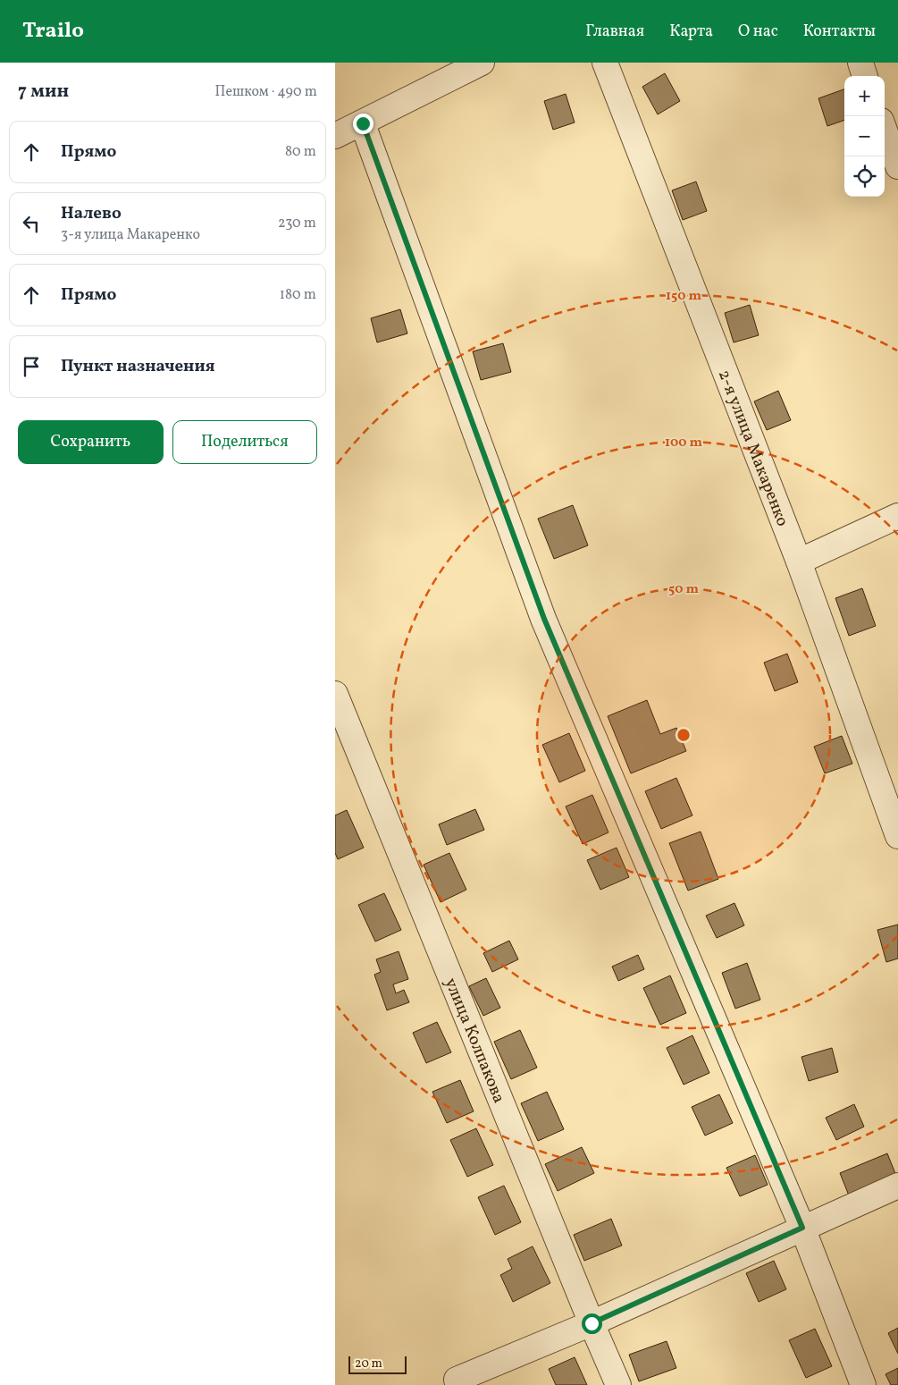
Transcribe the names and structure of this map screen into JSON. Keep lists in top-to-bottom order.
{
  "streets": {
    "street": ["2-я улица Макаренко", "улица Колпакова"]
  },
  "scale_bar": "20 m",
  "page": {
    "header": "Trailo",
    "nav": [
      "Главная",
      "Карта",
      "О нас",
      "Контакты"
    ],
    "heading": ["7 мин", "Пешком · 490 m"],
    "map_buttons": ["+", "−"],
    "list": [
      ["Прямо", "80 m"],
      ["Налево", "3-я улица Макаренко", "230 m"],
      ["Прямо", "180 m"],
      "Пункт назначения"
    ],
    "buttons": ["Сохранить", "Поделиться"],
    "scale": "20 m"
  },
  "rings": ["150 m", "100 m", "50 m"]
}
